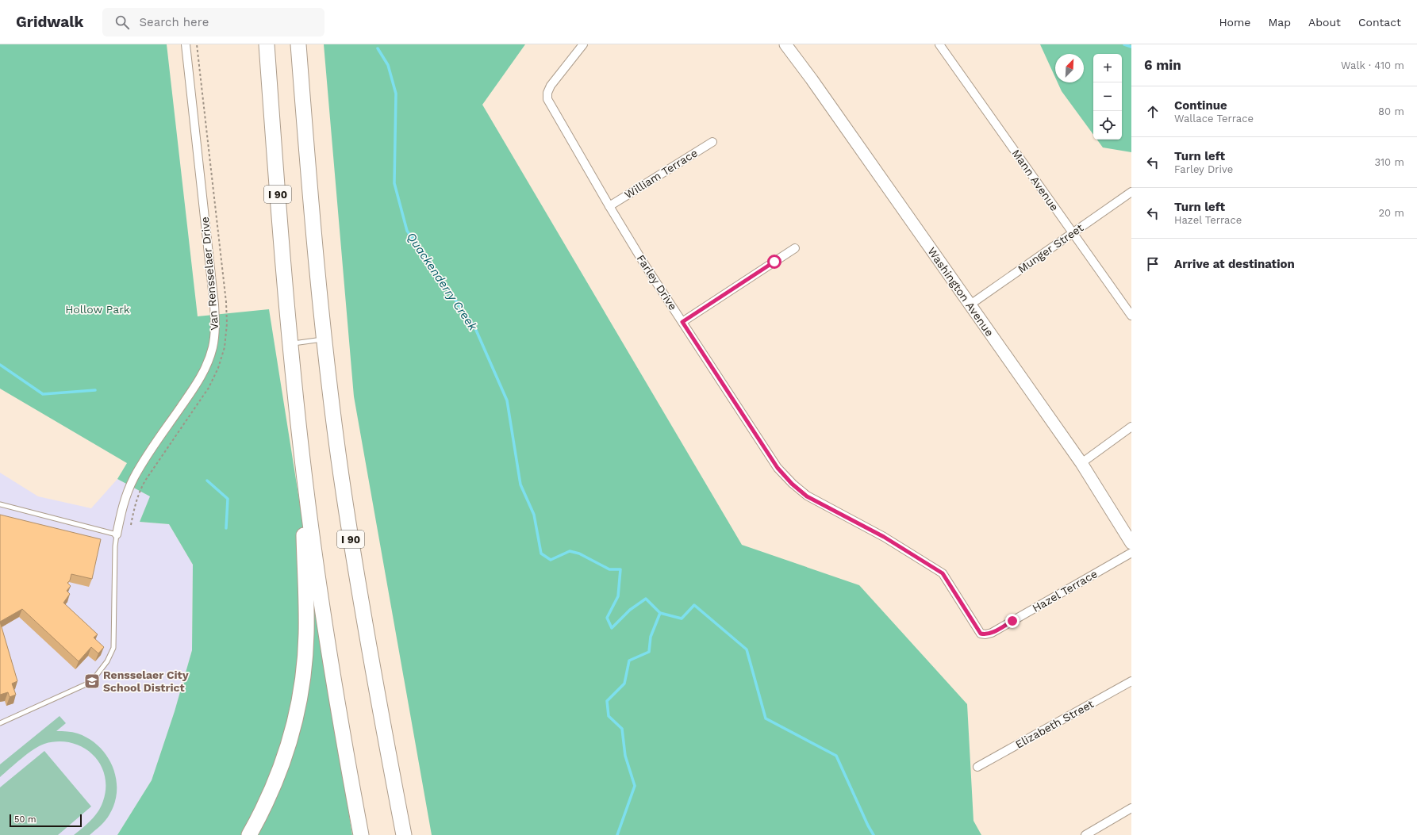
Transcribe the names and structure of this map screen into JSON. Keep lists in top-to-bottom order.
{
  "streets": {
    "highway": ["I 90"],
    "street": [
      "William Terrace",
      "Mann Avenue",
      "Munger Street",
      "Van Rensselaer Drive",
      "Farley Drive",
      "Washington Avenue",
      "Hazel Terrace",
      "Elizabeth Street"
    ]
  },
  "crossings": [
    ["William Terrace", "Farley Drive"],
    ["Mann Avenue", "Munger Street"],
    ["Munger Street", "Washington Avenue"],
    ["Farley Drive", "Hazel Terrace"]
  ],
  "water": ["Quackenderry Creek"],
  "parks": ["Hollow Park"],
  "places": {
    "school or university": ["Rensselaer City School District"]
  },
  "scale_bar": "50 m",
  "north": "top right",
  "page": {
    "header": "Gridwalk",
    "search": "Search here",
    "nav": [
      "Home",
      "Map",
      "About",
      "Contact"
    ],
    "heading": ["6 min", "Walk · 410 m"],
    "map_buttons": ["+", "−"],
    "list": [
      ["Continue", "Wallace Terrace", "80 m"],
      ["Turn left", "Farley Drive", "310 m"],
      ["Turn left", "Hazel Terrace", "20 m"],
      "Arrive at destination"
    ],
    "scale": "50 m"
  }
}
